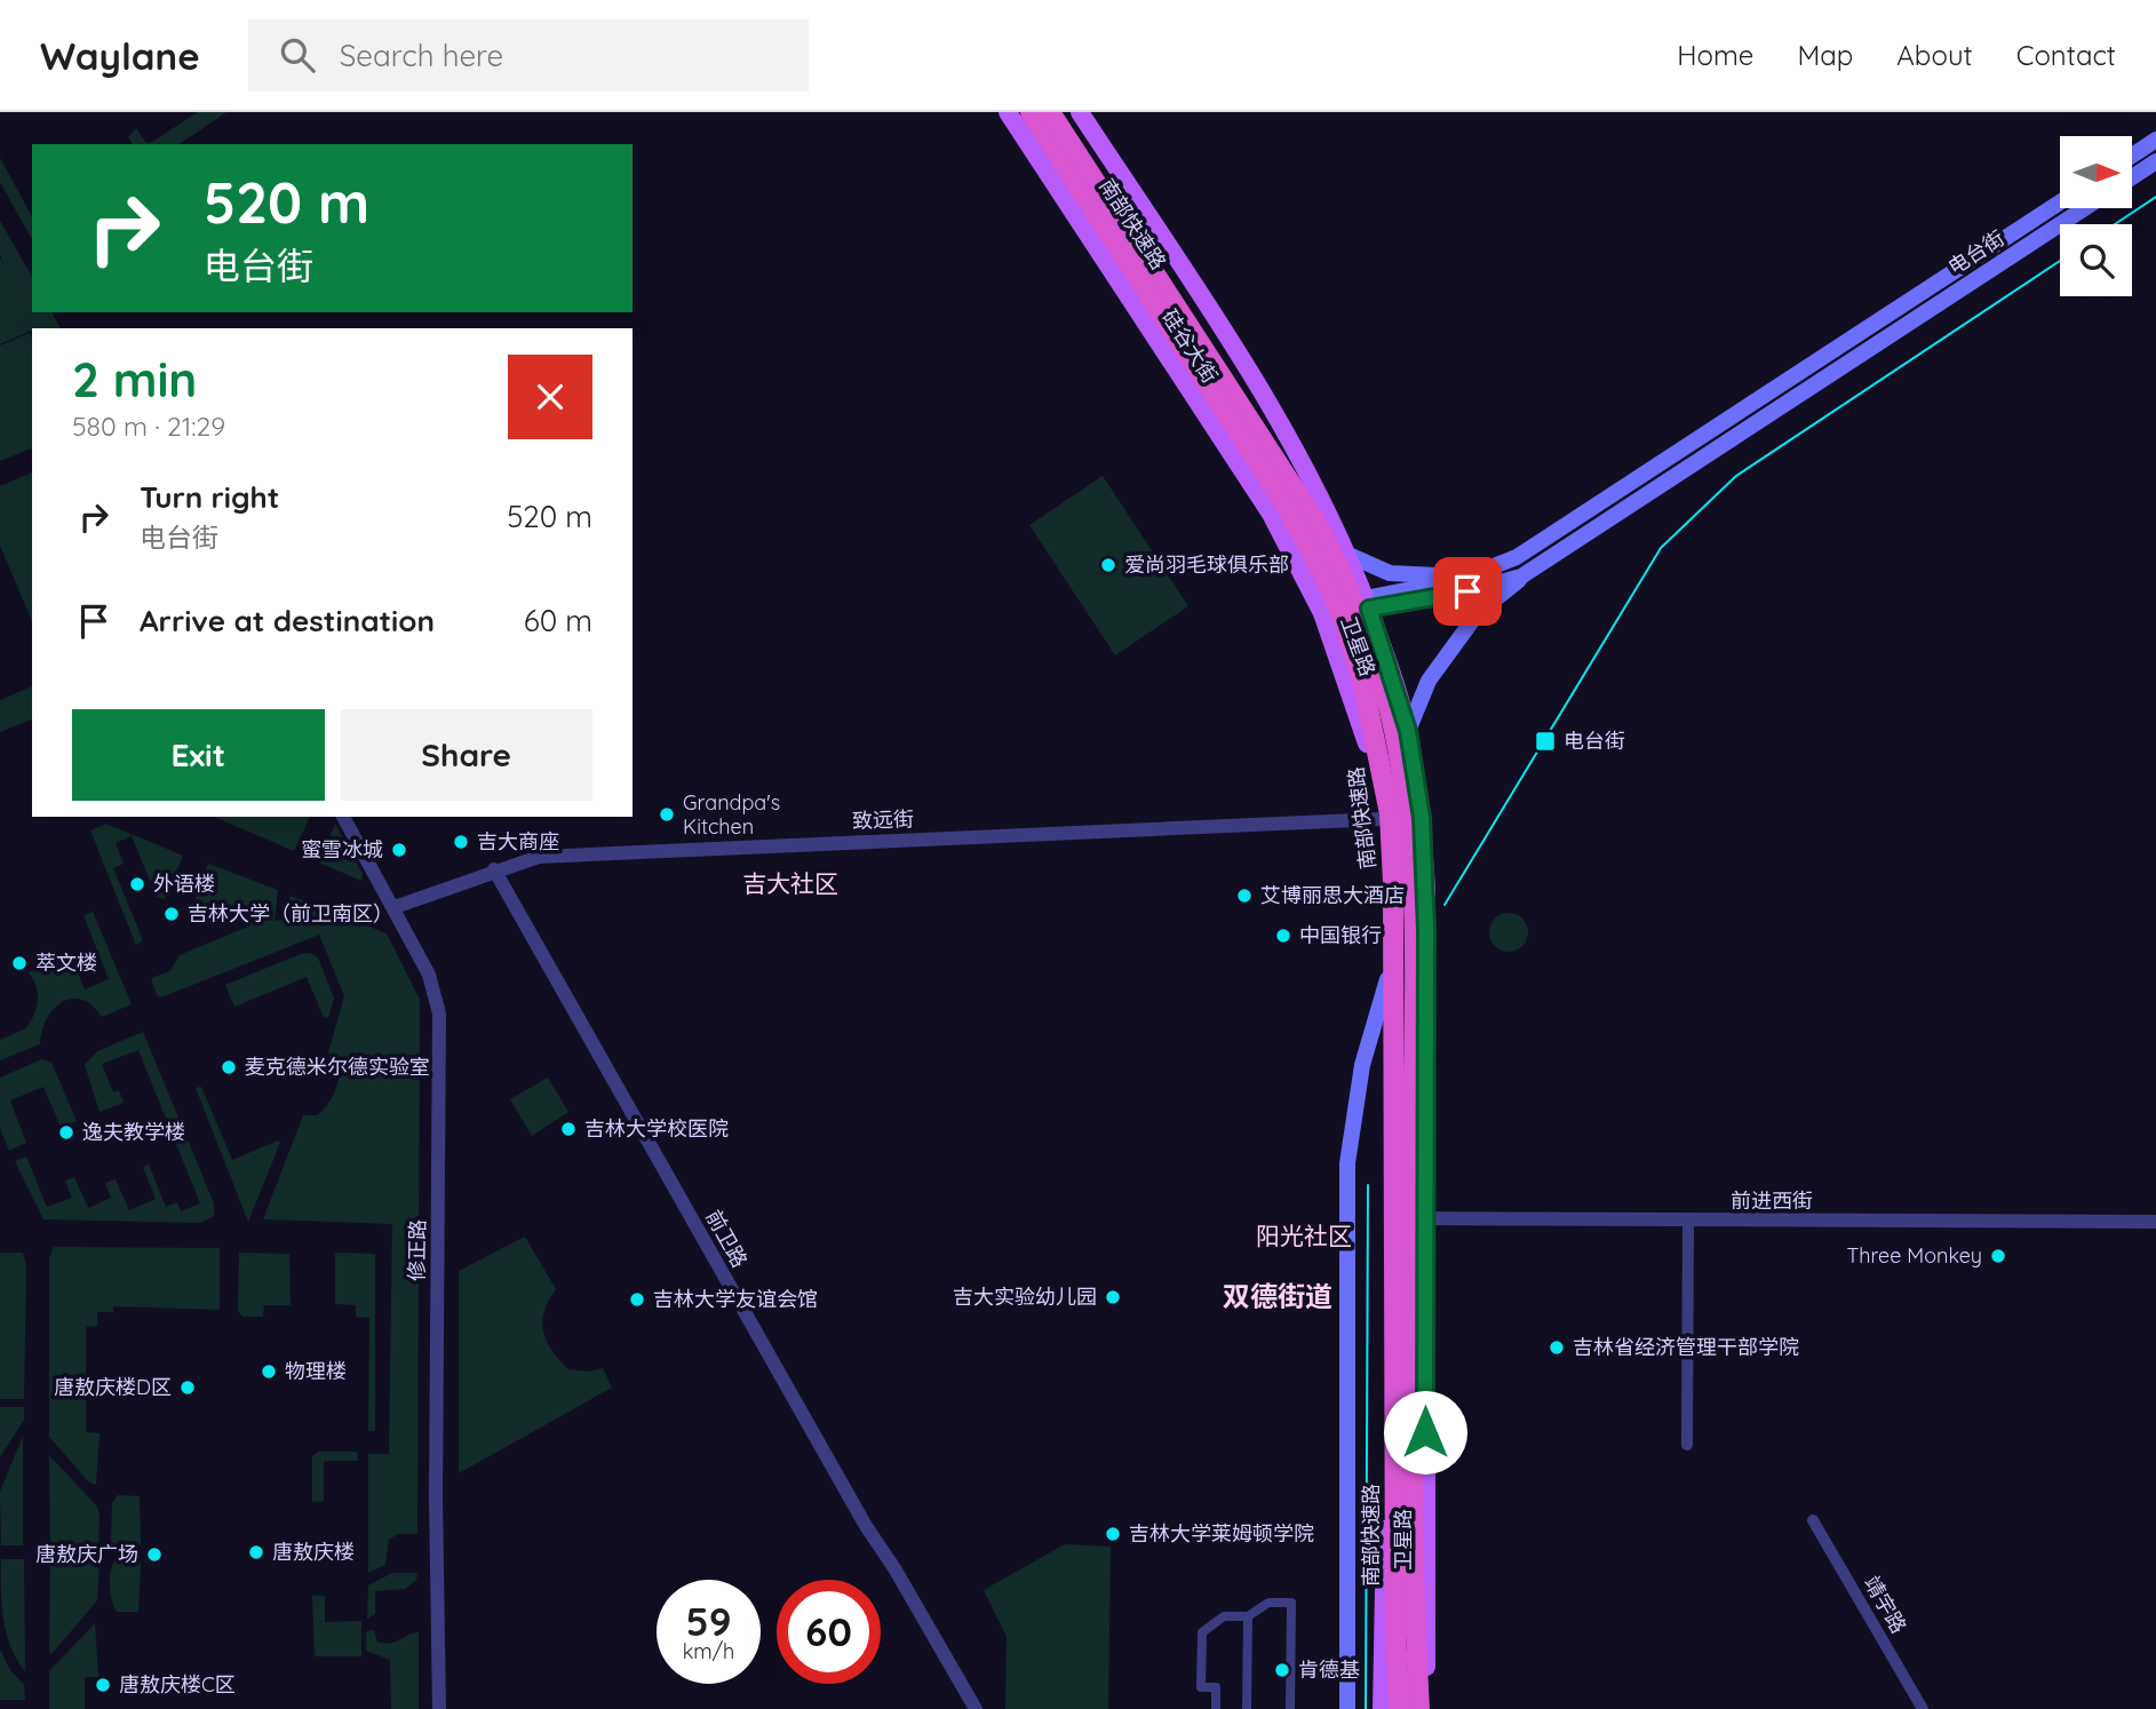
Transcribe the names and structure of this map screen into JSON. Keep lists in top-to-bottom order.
{
  "streets": {
    "highway": ["南部快速路"],
    "main road": ["电台街", "硅谷大街", "卫星路"],
    "street": [
      "致远街",
      "前进西街",
      "前卫路",
      "修正路",
      "靖宇路"
    ]
  },
  "crossings": [
    ["南部快速路", "卫星路"],
    ["电台街", "硅谷大街"],
    ["电台街", "卫星路"],
    ["硅谷大街", "卫星路"],
    ["卫星路", "致远街"],
    ["卫星路", "前进西街"],
    ["致远街", "前卫路"],
    ["致远街", "修正路"]
  ],
  "districts": ["吉大社区", "阳光社区", "双德街道"],
  "places": {
    "other": [
      "爱尚羽毛球俱乐部",
      "Grandpa's Kitchen",
      "吉大商座",
      "蜜雪冰城",
      "外语楼",
      "艾博丽思大酒店",
      "吉林大学（前卫南区）",
      "中国银行",
      "萃文楼",
      "麦克德米尔德实验室",
      "吉林大学校医院",
      "逸夫教学楼",
      "Three Monkey",
      "吉大实验幼儿园",
      "吉林大学友谊会馆",
      "吉林省经济管理干部学院",
      "物理楼",
      "唐敖庆楼D区",
      "吉林大学莱姆顿学院",
      "唐敖庆楼",
      "唐敖庆广场",
      "肯德基",
      "唐敖庆楼C区"
    ],
    "transit": ["电台街"]
  },
  "north": "right",
  "page": {
    "header": "Waylane",
    "search": "Search here",
    "nav": [
      "Home",
      "Map",
      "About",
      "Contact"
    ],
    "turn": ["520 m", "电台街"],
    "heading": ["2 min", "580 m · 21:29"],
    "list": [
      {
        "name": "Turn right",
        "note": "电台街",
        "value": "520 m"
      },
      {
        "name": "Arrive at destination",
        "value": "60 m"
      }
    ],
    "buttons": ["Exit", "Share"],
    "speed": "59 km/h",
    "limit": "60"
  }
}
